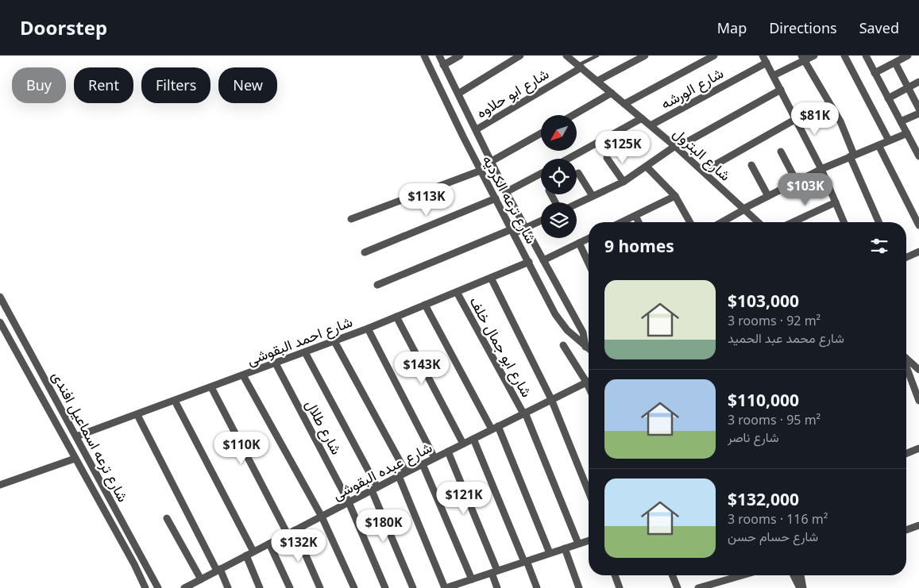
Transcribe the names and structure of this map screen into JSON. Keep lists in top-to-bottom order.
{
  "streets": {
    "street": [
      "شارع الورشه",
      "شارع ابو حلاوه",
      "شارع البترول",
      "شارع ترعه الكرديه",
      "شارع احمد البقوشى",
      "شارع ابو جمال خلف",
      "شارع طلال",
      "شارع ترعه اسماعيل افندى",
      "شارع عبده البقوشى"
    ]
  },
  "crossings": [
    ["شارع الورشه", "شارع البترول"],
    ["شارع ابو حلاوه", "شارع البترول"],
    ["شارع ابو حلاوه", "شارع ترعه الكرديه"],
    ["شارع ترعه الكرديه", "شارع احمد البقوشى"],
    ["شارع احمد البقوشى", "شارع ابو جمال خلف"],
    ["شارع احمد البقوشى", "شارع طلال"],
    ["شارع احمد البقوشى", "شارع ترعه اسماعيل افندى"],
    ["شارع ابو جمال خلف", "شارع عبده البقوشى"],
    ["شارع طلال", "شارع عبده البقوشى"]
  ],
  "north": "bottom left",
  "page": {
    "header": "Doorstep",
    "nav": ["Map", "Directions", "Saved"],
    "chip": [
      "Buy",
      "Rent",
      "Filters",
      "New"
    ],
    "price": [
      "$81K",
      "$125K",
      "$103K",
      "$113K",
      "$143K",
      "$110K",
      "$121K",
      "$180K",
      "$132K"
    ],
    "heading": "9 homes",
    "list": [
      {
        "name": "$103,000",
        "note": "3 rooms · 92 m² · شارع محمد عبد الحميد"
      },
      {
        "name": "$110,000",
        "note": "3 rooms · 95 m² · شارع ناصر"
      },
      {
        "name": "$132,000",
        "note": "3 rooms · 116 m² · شارع حسام حسن"
      }
    ]
  }
}
